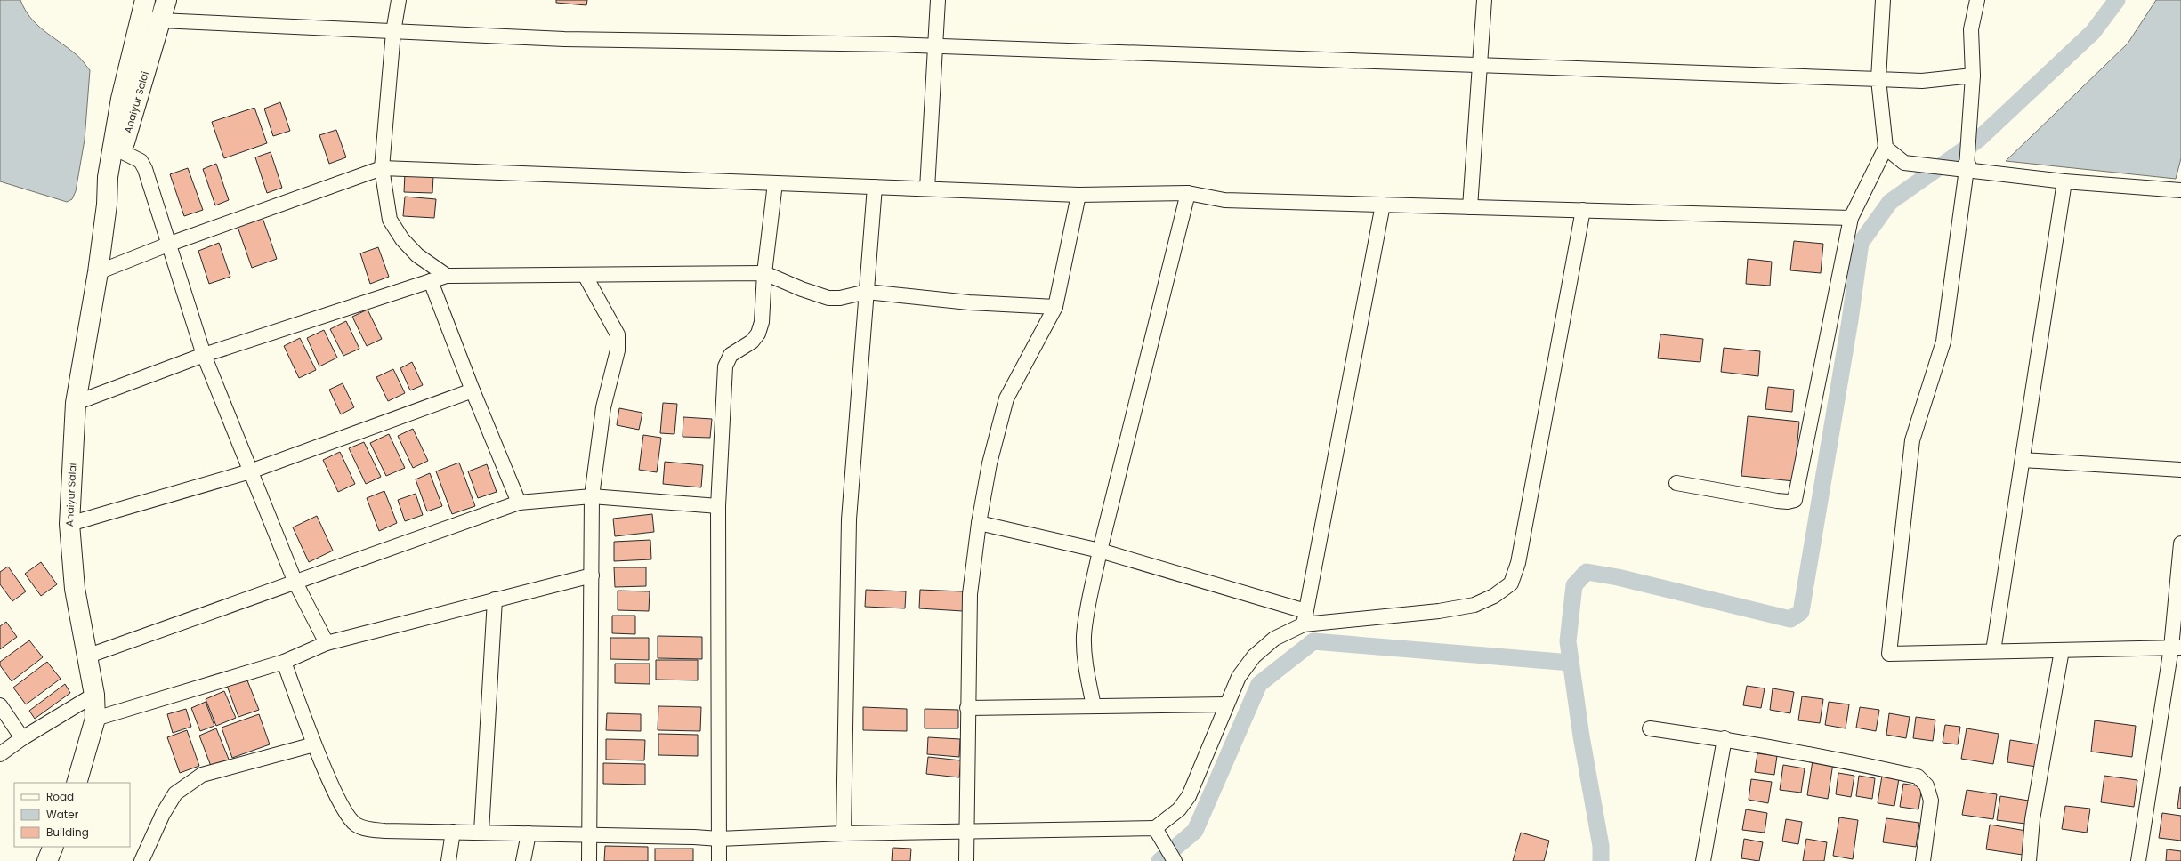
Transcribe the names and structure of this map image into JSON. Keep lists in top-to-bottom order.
{
  "streets": {
    "main road": ["Anaiyur Salai"]
  },
  "legend": ["Road", "Water", "Building"]
}
